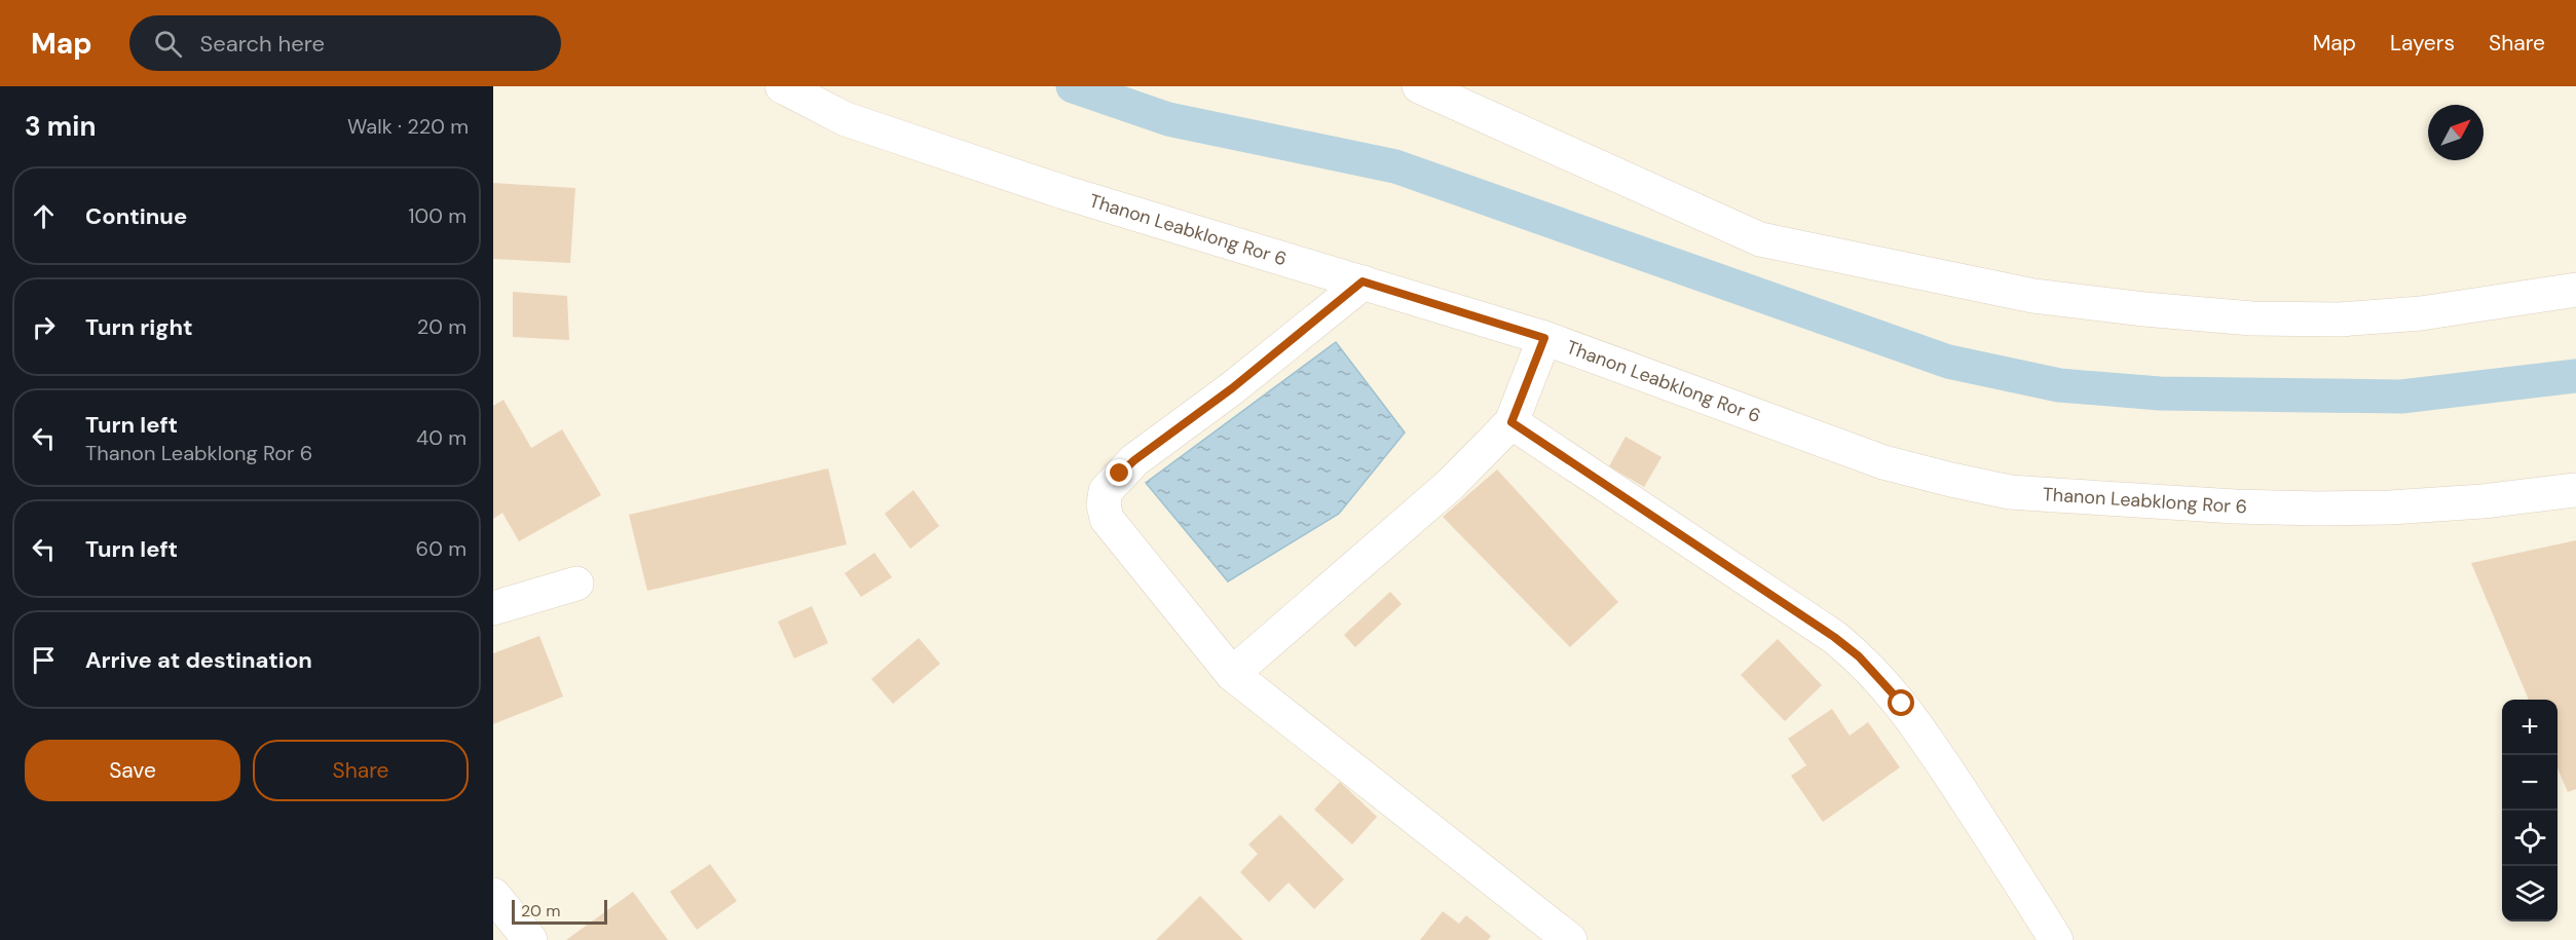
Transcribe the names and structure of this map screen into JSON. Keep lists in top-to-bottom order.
{
  "streets": {
    "street": ["Thanon Leabklong Ror 6"]
  },
  "scale_bar": "20 m",
  "north": "top right",
  "page": {
    "header": "Map",
    "search": "Search here",
    "nav": ["Map", "Layers", "Share"],
    "heading": ["3 min", "Walk · 220 m"],
    "list": [
      ["Continue", "100 m"],
      ["Turn right", "20 m"],
      ["Turn left", "Thanon Leabklong Ror 6", "40 m"],
      ["Turn left", "60 m"],
      "Arrive at destination"
    ],
    "map_buttons": ["+", "−"],
    "buttons": ["Save", "Share"],
    "scale": "20 m"
  }
}
